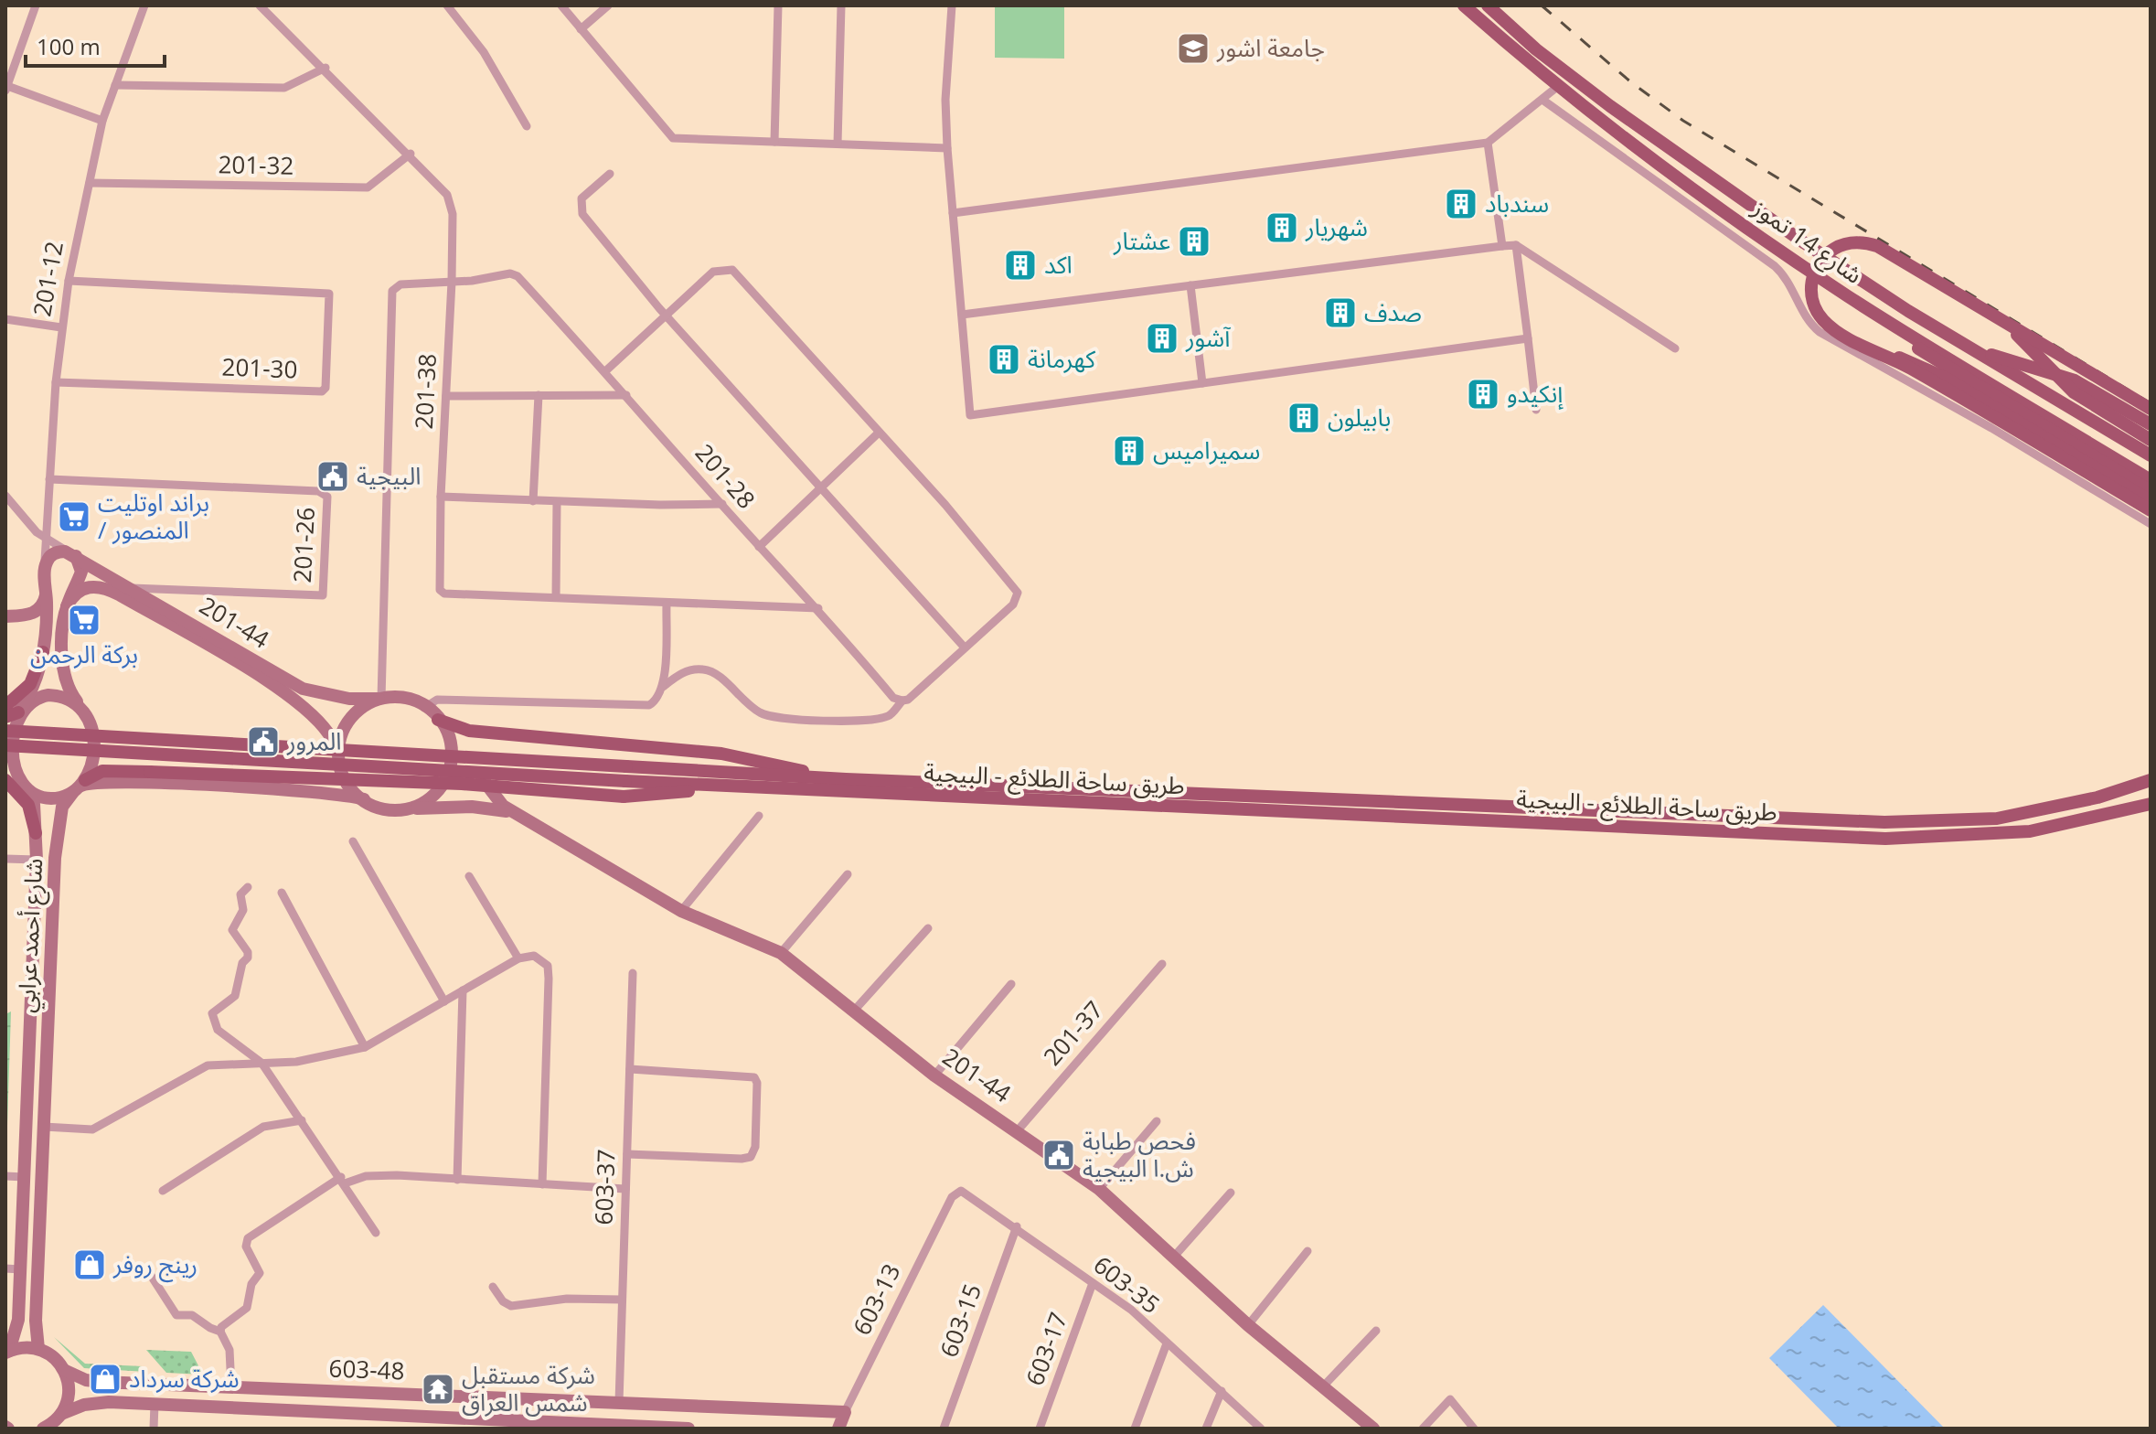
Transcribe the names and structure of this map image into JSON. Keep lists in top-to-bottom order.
{
  "streets": {
    "main road": [
      "شارع 14 تموز",
      "201-12",
      "201-44",
      "طريق ساحة الطلائع - البيجية",
      "شارع أحمد عرابي",
      "603-13",
      "603-48"
    ],
    "street": [
      "201-32",
      "201-30",
      "201-38",
      "201-28",
      "201-26",
      "201-37",
      "603-37",
      "603-35",
      "603-15",
      "603-17"
    ]
  },
  "crossings": [
    ["201-32", "201-12"],
    ["201-32", "201-38"],
    ["201-12", "201-30"],
    ["201-12", "201-26"],
    ["201-12", "شارع أحمد عرابي"],
    ["201-38", "201-28"],
    ["201-26", "201-44"],
    ["201-44", "201-37"],
    ["603-37", "603-48"],
    ["603-35", "603-13"],
    ["603-35", "603-15"],
    ["603-35", "603-17"],
    ["603-13", "603-48"]
  ],
  "places": {
    "school or university": ["جامعة اشور"],
    "building": [
      "سندباد",
      "شهريار",
      "عشتار",
      "اكد",
      "صدف",
      "آشور",
      "كهرمانة",
      "إنكيدو",
      "بابيلون",
      "سميراميس"
    ],
    "public building": ["البيجية", "المرور", "فحص طبابة ش.ا البيجية"],
    "supermarket": ["براند اوتليت / المنصور", "بركة الرحمن"],
    "shop": ["رينج روفر", "شركة سرداد"],
    "temple": ["شركة مستقبل شمس العراق"]
  },
  "scale_bar": "100 m"
}
